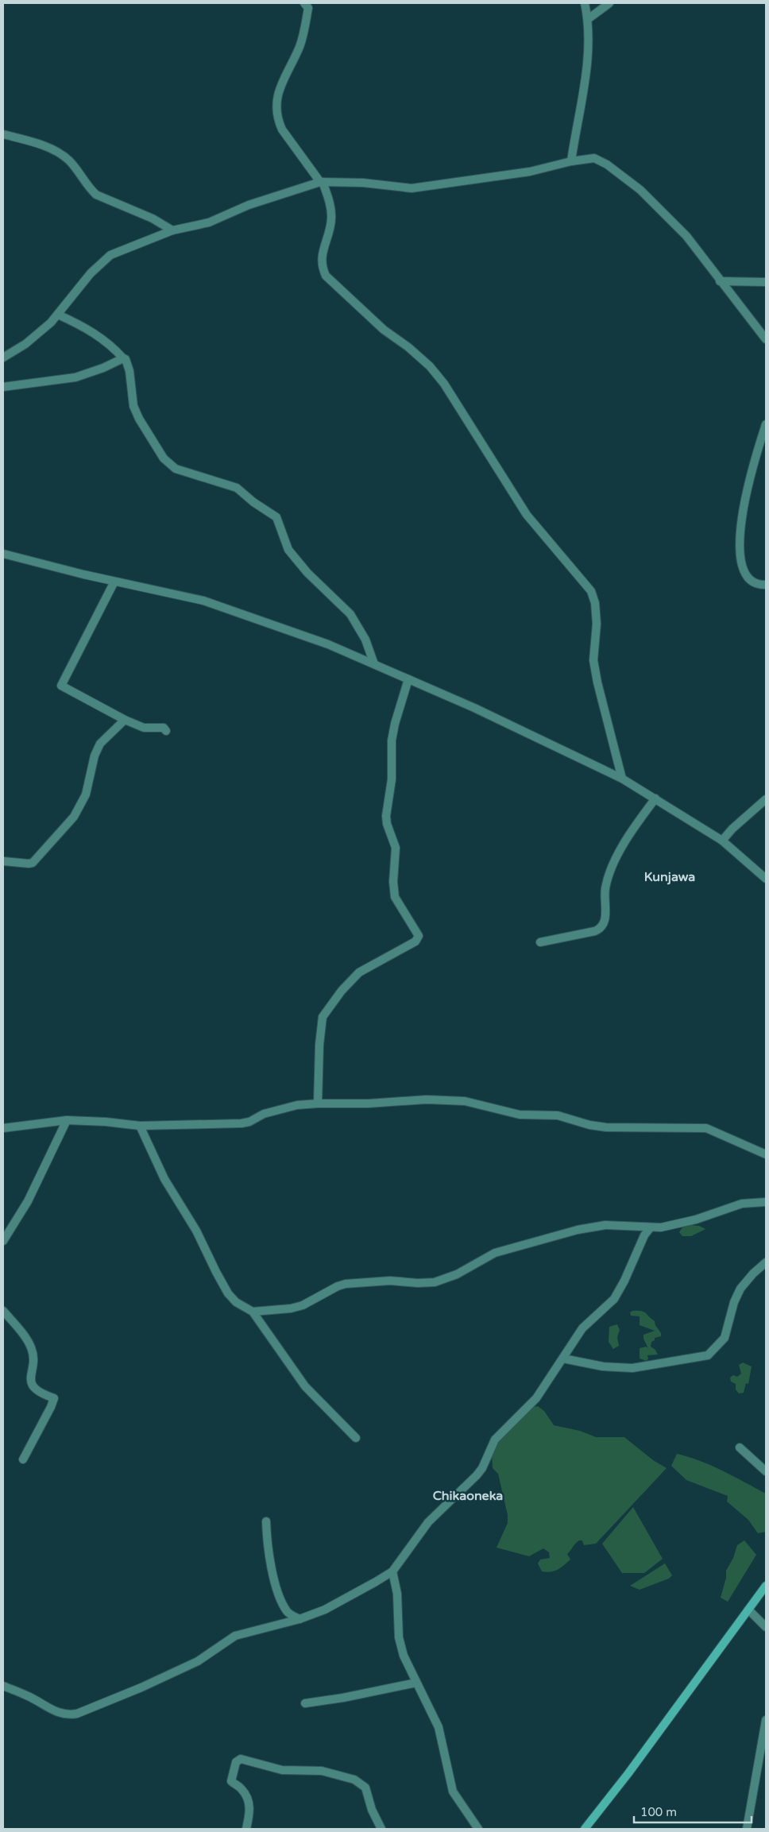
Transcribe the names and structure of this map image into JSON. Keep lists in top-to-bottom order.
{
  "districts": ["Kunjawa", "Chikaoneka"],
  "scale_bar": "100 m"
}
